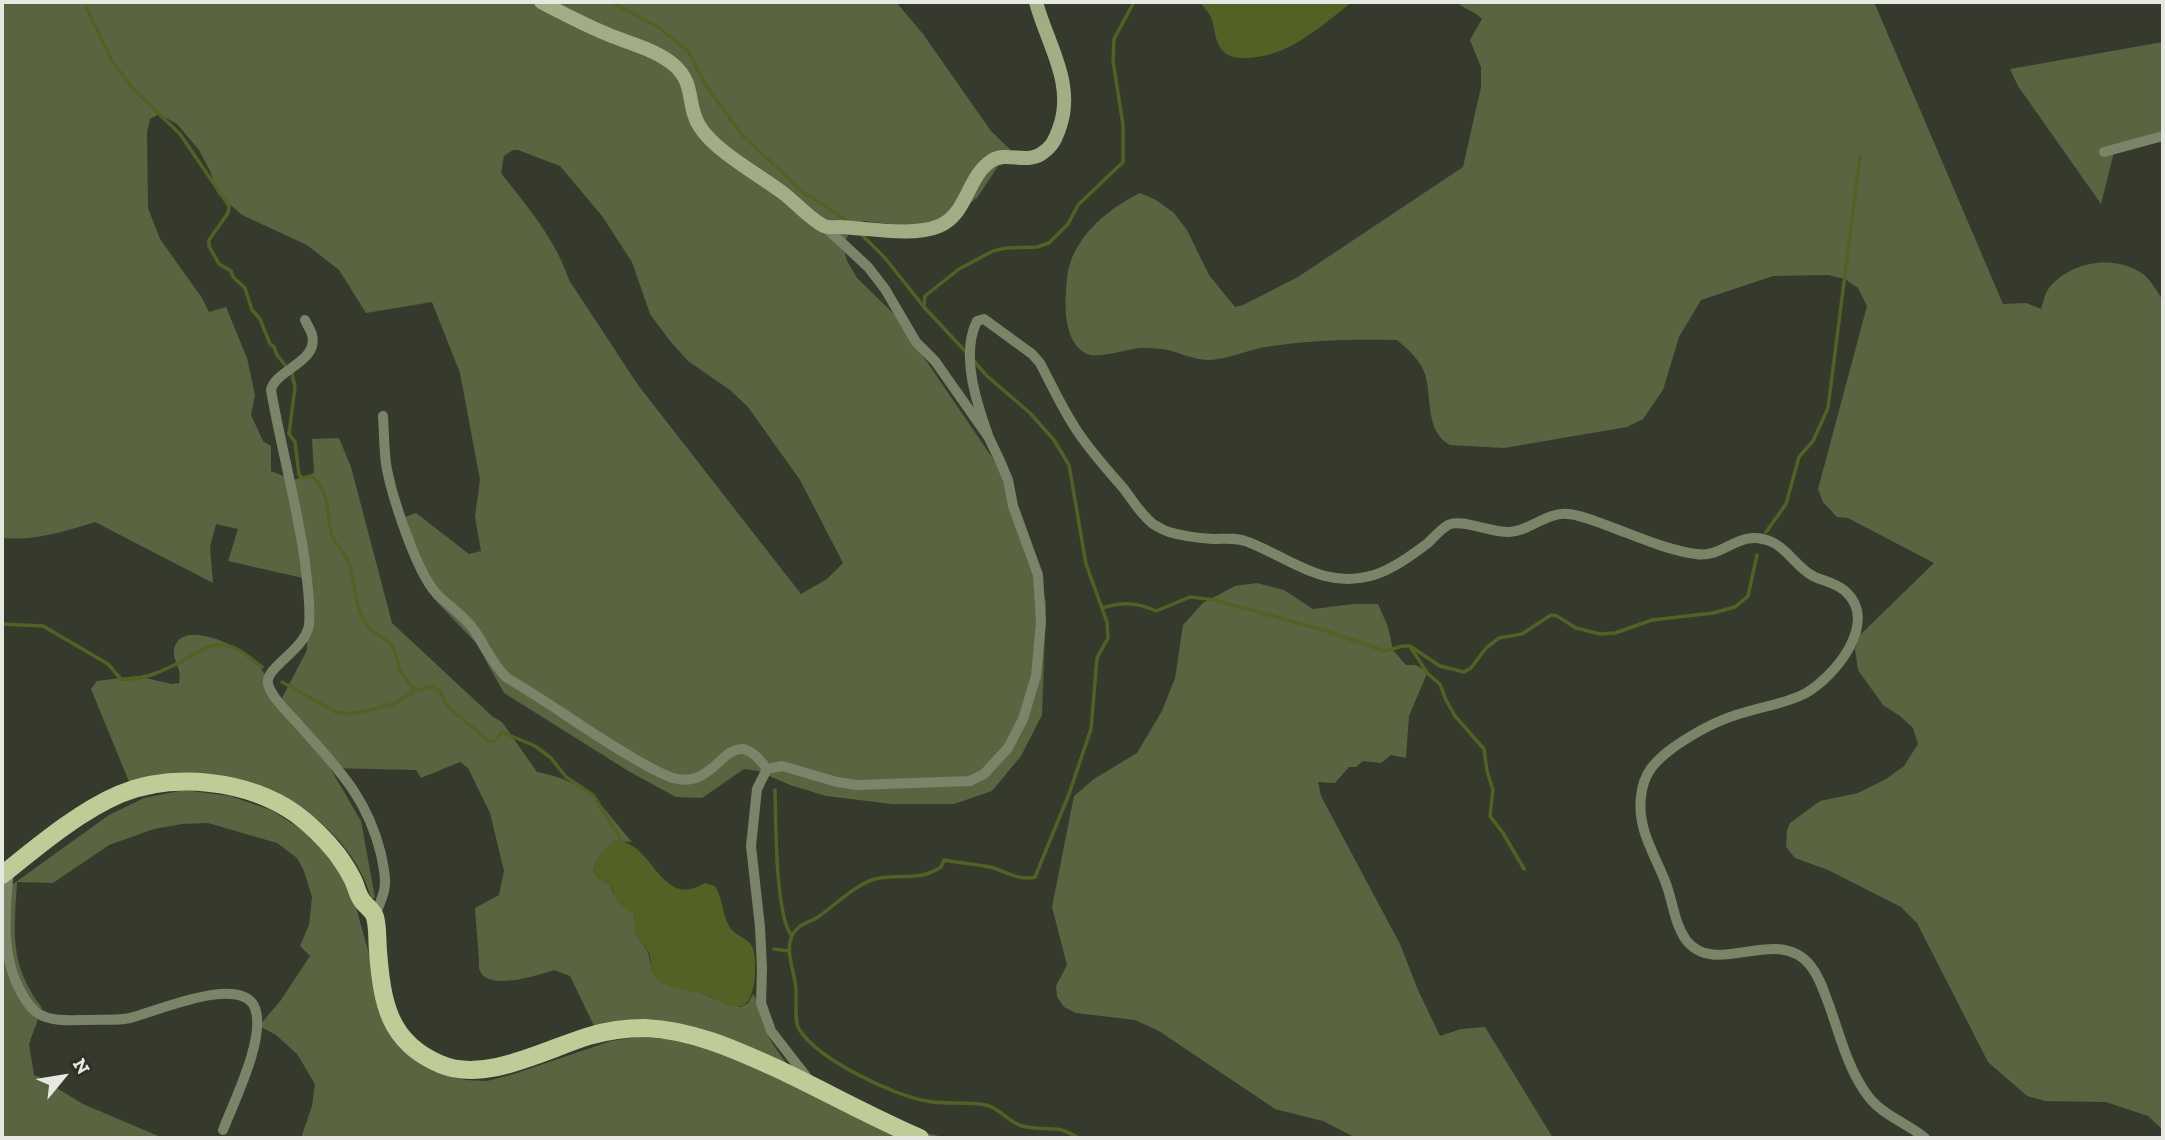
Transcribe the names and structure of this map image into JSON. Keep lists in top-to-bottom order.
{
  "north": "top right"
}
